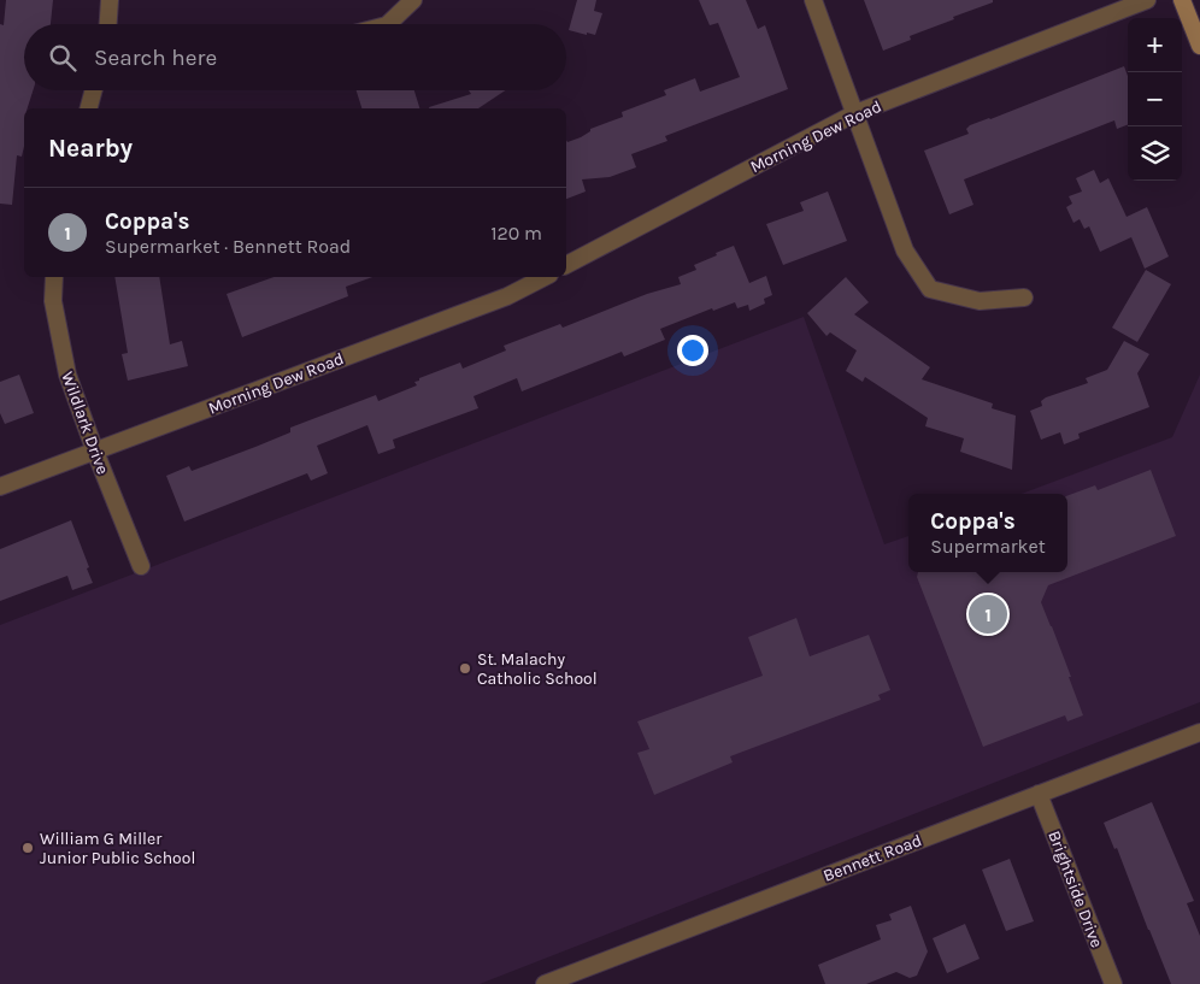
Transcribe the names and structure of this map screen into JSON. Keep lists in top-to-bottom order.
{
  "streets": {
    "street": [
      "Morning Dew Road",
      "Wildlark Drive",
      "Bennett Road",
      "Brightside Drive"
    ]
  },
  "crossings": [
    ["Morning Dew Road", "Wildlark Drive"],
    ["Bennett Road", "Brightside Drive"]
  ],
  "places": ["St. Malachy Catholic School", "William G Miller Junior Public School"],
  "page": {
    "map_buttons": ["+", "−"],
    "search": "Search here",
    "heading": "Nearby",
    "list": [
      {
        "mark": "1",
        "name": "Coppa's",
        "note": "Supermarket · Bennett Road",
        "value": "120 m"
      }
    ],
    "popup": ["Coppa's", "Supermarket"],
    "pins": "1"
  }
}
